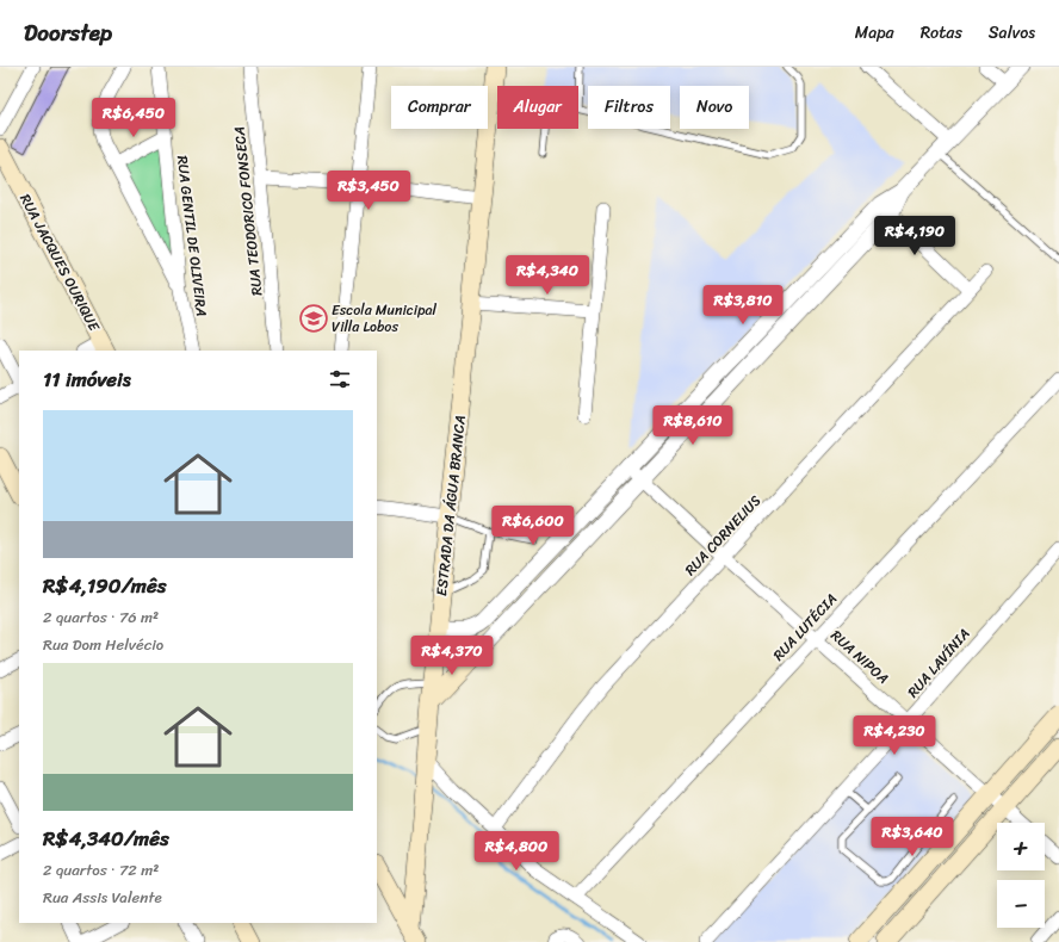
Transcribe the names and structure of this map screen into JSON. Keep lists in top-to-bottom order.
{
  "streets": {
    "main road": ["RUA JACQUES OURIQUE", "ESTRADA DA ÁGUA BRANCA"],
    "street": [
      "RUA TEODORICO FONSECA",
      "RUA GENTIL DE OLIVEIRA",
      "RUA CORNELIUS",
      "RUA LUTÉCIA",
      "RUA NIPOA",
      "RUA LAVÍNIA"
    ]
  },
  "crossings": [
    ["RUA CORNELIUS", "RUA NIPOA"],
    ["RUA LUTÉCIA", "RUA NIPOA"],
    ["RUA NIPOA", "RUA LAVÍNIA"]
  ],
  "places": {
    "school or university": ["Escola Municipal Villa Lobos"]
  },
  "page": {
    "header": "Doorstep",
    "nav": ["Mapa", "Rotas", "Salvos"],
    "chip": [
      "Comprar",
      "Alugar",
      "Filtros",
      "Novo"
    ],
    "price": [
      "R$6,450",
      "R$3,450",
      "R$4,190",
      "R$4,340",
      "R$3,810",
      "R$8,610",
      "R$6,600",
      "R$4,370",
      "R$4,230",
      "R$3,640",
      "R$4,800"
    ],
    "heading": "11 imóveis",
    "list": [
      {
        "name": "R$4,190/mês",
        "note": "2 quartos · 76 m² · Rua Dom Helvécio"
      },
      {
        "name": "R$4,340/mês",
        "note": "2 quartos · 72 m² · Rua Assis Valente"
      }
    ],
    "map_buttons": ["+", "−"]
  }
}
